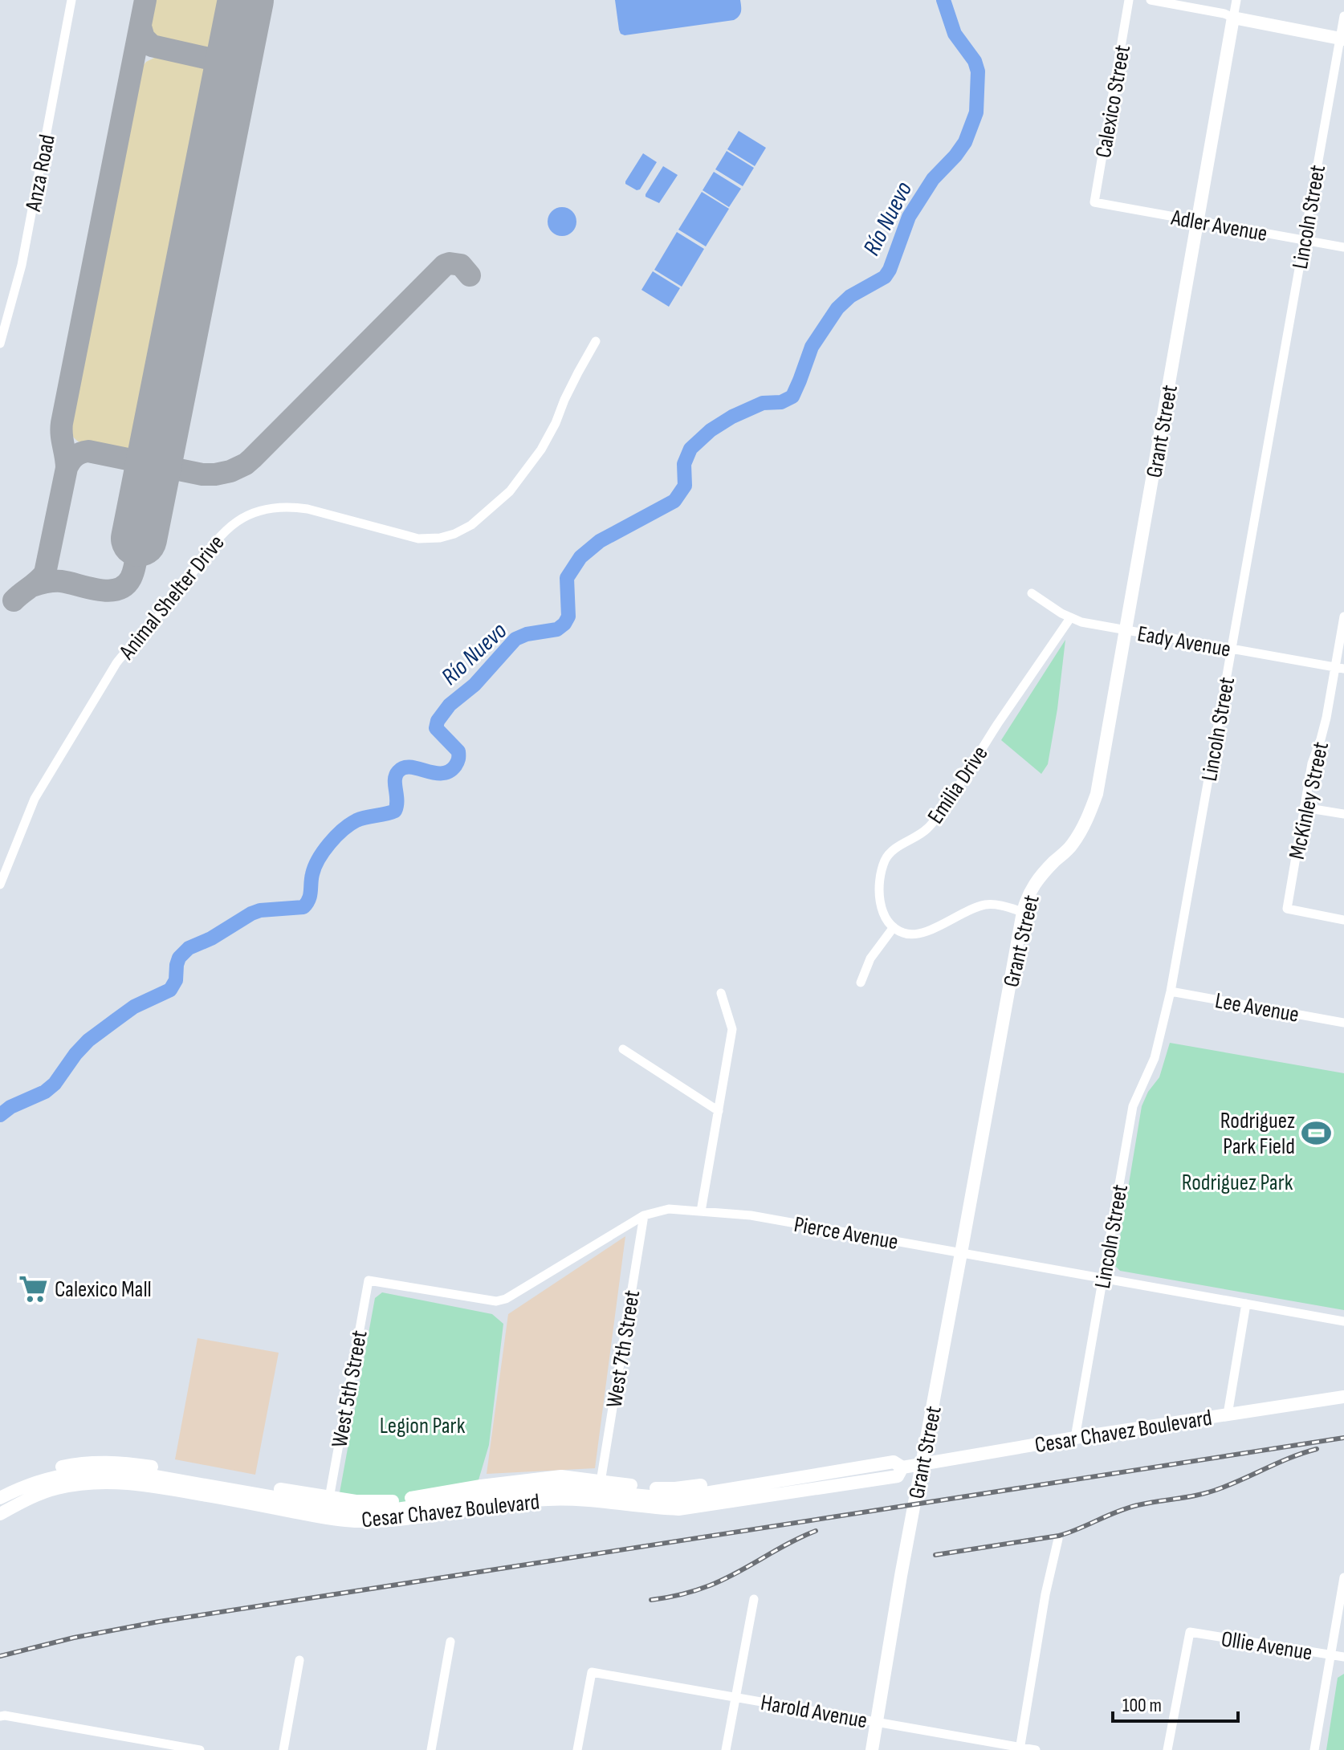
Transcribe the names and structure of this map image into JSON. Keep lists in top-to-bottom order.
{
  "streets": {
    "main road": ["Grant Street", "Cesar Chavez Boulevard"],
    "street": [
      "Calexico Street",
      "Anza Road",
      "Lincoln Street",
      "Adler Avenue",
      "Animal Shelter Drive",
      "Eady Avenue",
      "Emilia Drive",
      "McKinley Street",
      "Lee Avenue",
      "Pierce Avenue",
      "West 7th Street",
      "West 5th Street",
      "Ollie Avenue",
      "Harold Avenue"
    ]
  },
  "crossings": [
    ["Calexico Street", "Adler Avenue"],
    ["Lincoln Street", "Adler Avenue"],
    ["Lincoln Street", "Eady Avenue"],
    ["Lincoln Street", "Lee Avenue"],
    ["Lincoln Street", "Pierce Avenue"],
    ["Lincoln Street", "Cesar Chavez Boulevard"],
    ["Adler Avenue", "Grant Street"],
    ["Grant Street", "Eady Avenue"],
    ["Grant Street", "Pierce Avenue"],
    ["Grant Street", "Cesar Chavez Boulevard"],
    ["Grant Street", "Harold Avenue"],
    ["Eady Avenue", "Emilia Drive"],
    ["Eady Avenue", "McKinley Street"],
    ["Pierce Avenue", "West 7th Street"],
    ["Pierce Avenue", "West 5th Street"]
  ],
  "water": ["Río Nuevo"],
  "parks": ["Rodriguez Park", "Legion Park"],
  "places": {
    "sports": ["Rodriguez Park Field"],
    "supermarket": ["Calexico Mall"]
  },
  "scale_bar": "100 m"
}
